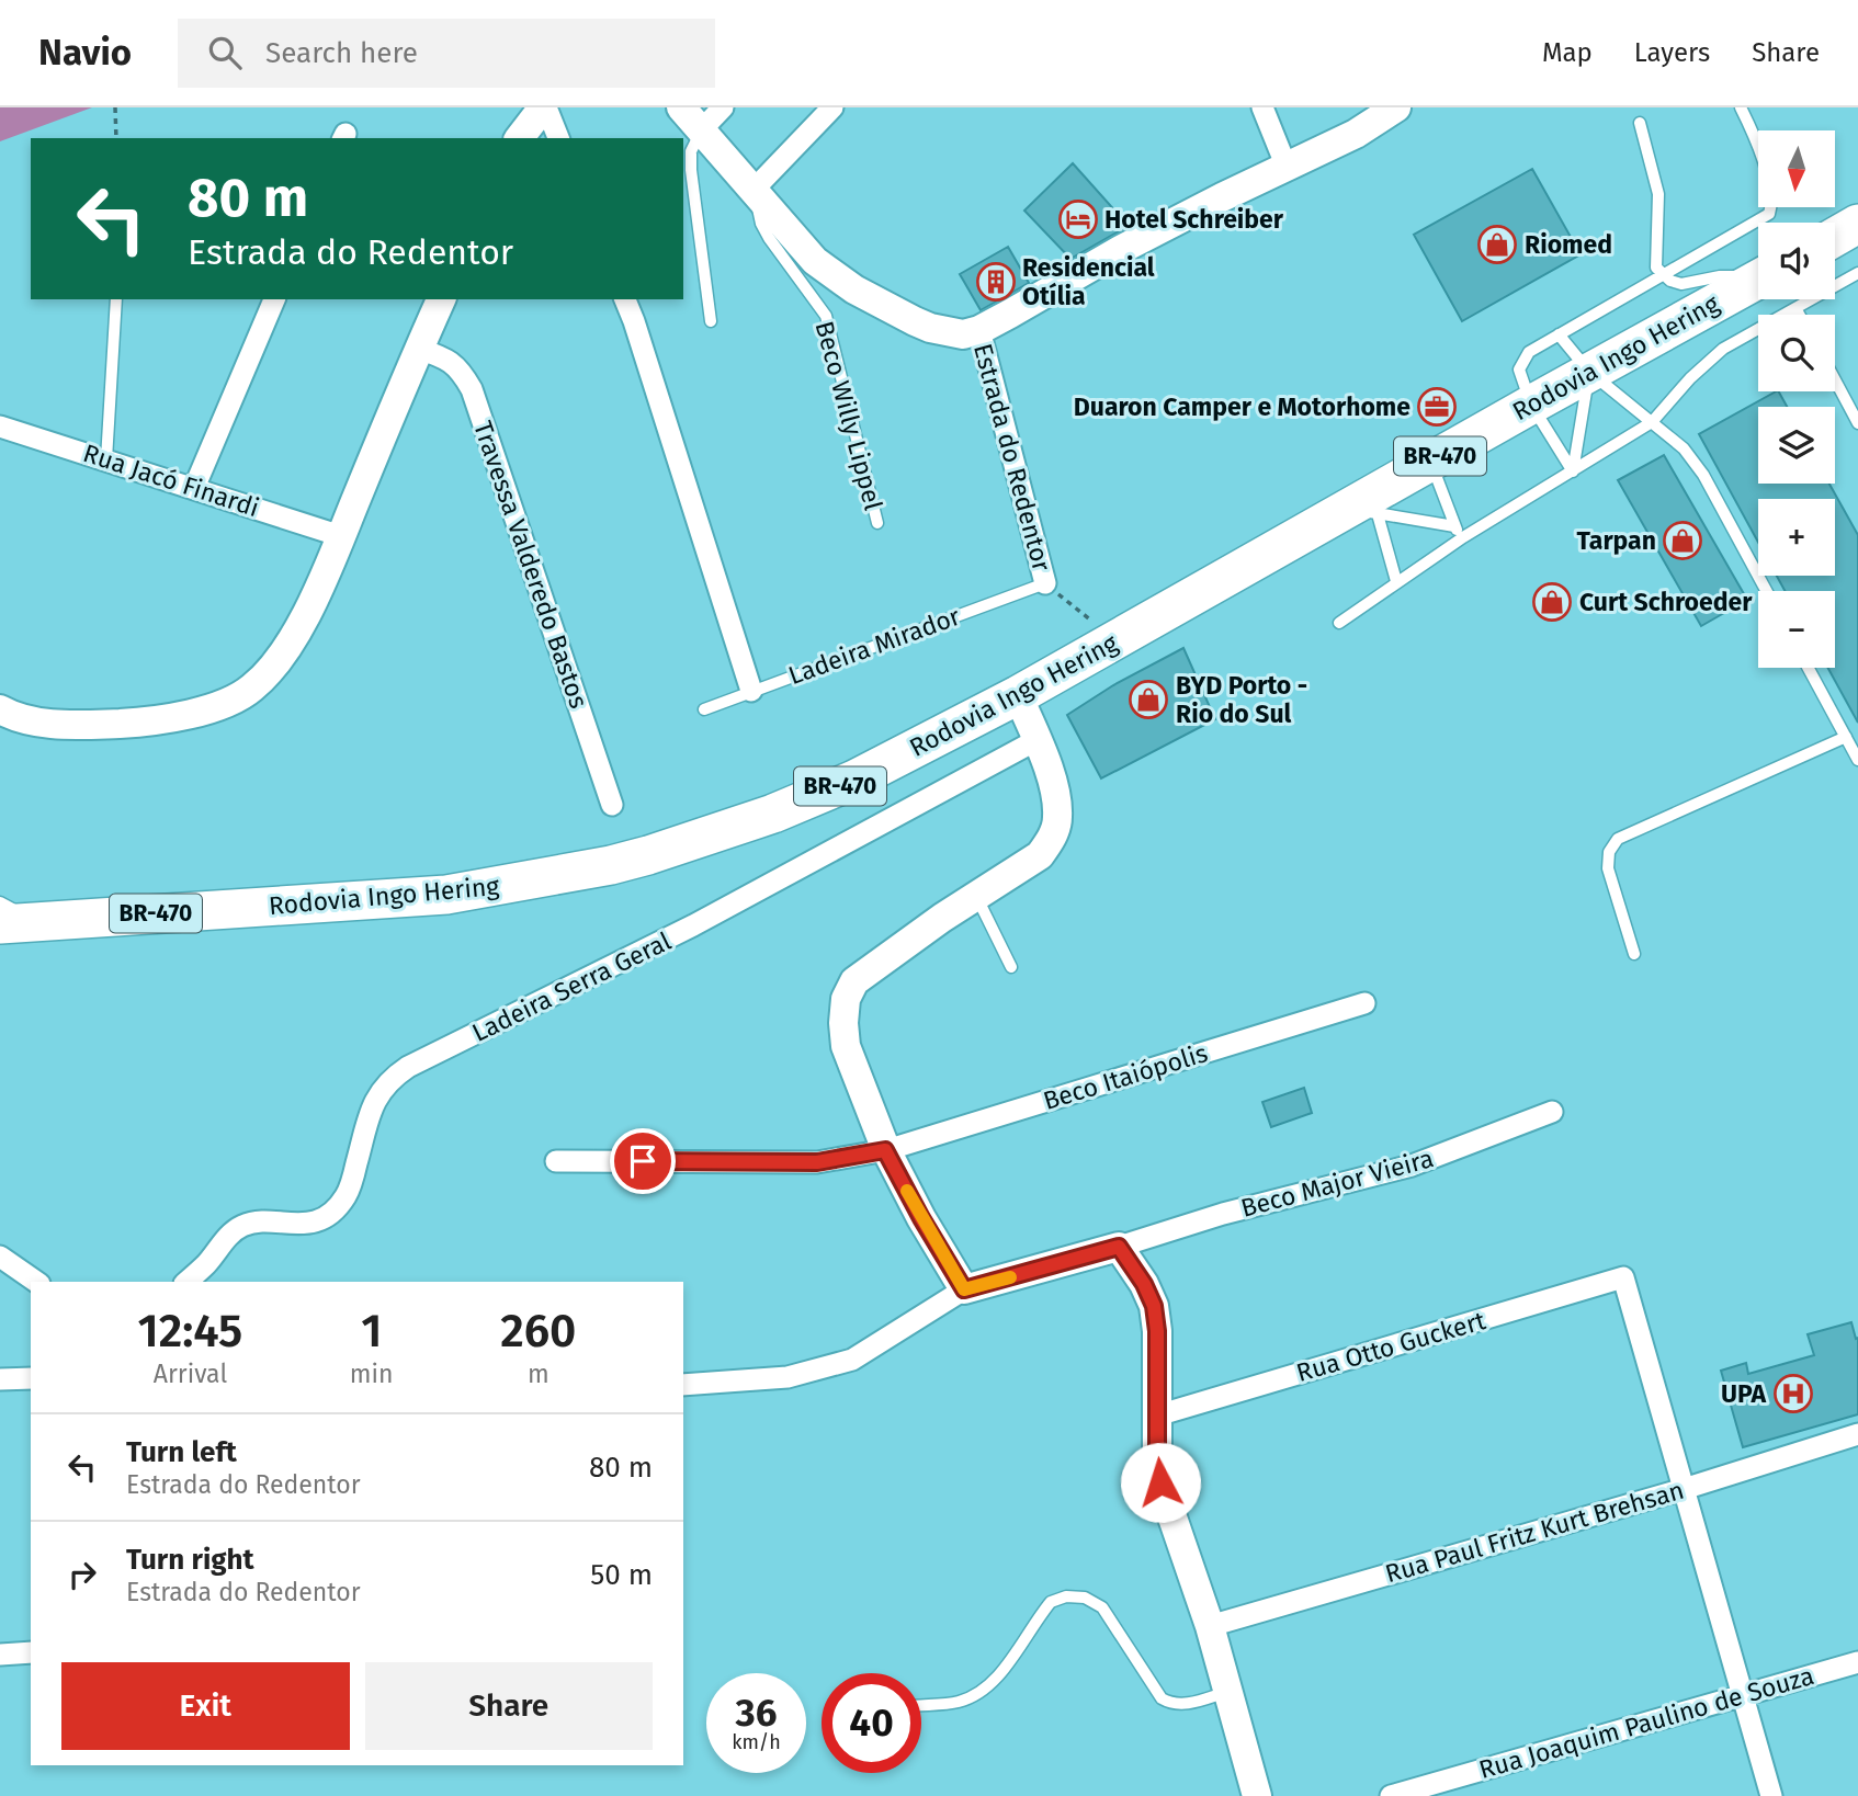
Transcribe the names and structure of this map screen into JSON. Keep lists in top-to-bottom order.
{
  "streets": {
    "highway": ["Rodovia Ingo Hering", "BR-470"],
    "street": [
      "Estrada do Redentor",
      "Rua Jacó Finardi",
      "Travessa Valderedo Bastos",
      "Ladeira Serra Geral",
      "Beco Itaiópolis",
      "Beco Major Vieira",
      "Rua Otto Guckert",
      "Rua Paul Fritz Kurt Brehsan",
      "Rua Joaquim Paulino de Souza"
    ],
    "lane": ["Beco Willy Lippel", "Ladeira Mirador"]
  },
  "crossings": [
    ["Estrada do Redentor", "Ladeira Mirador"],
    ["Rua Otto Guckert", "Rua Paul Fritz Kurt Brehsan"]
  ],
  "places": {
    "hotel": ["Hotel Schreiber"],
    "shop": [
      "Riomed",
      "Tarpan",
      "Curt Schroeder",
      "BYD Porto - Rio do Sul"
    ],
    "building": ["Residencial Otília"],
    "office": ["Duaron Camper e Motorhome"],
    "hospital": ["UPA"]
  },
  "north": "bottom",
  "page": {
    "header": "Navio",
    "search": "Search here",
    "nav": ["Map", "Layers", "Share"],
    "map_buttons": ["+", "−"],
    "turn": ["80 m", "Estrada do Redentor"],
    "eta": [
      "12:45",
      "Arrival",
      "1",
      "min",
      "260",
      "m"
    ],
    "list": [
      {
        "name": "Turn left",
        "note": "Estrada do Redentor",
        "value": "80 m"
      },
      {
        "name": "Turn right",
        "note": "Estrada do Redentor",
        "value": "50 m"
      }
    ],
    "buttons": ["Exit", "Share"],
    "speed": "36 km/h",
    "limit": "40"
  }
}
